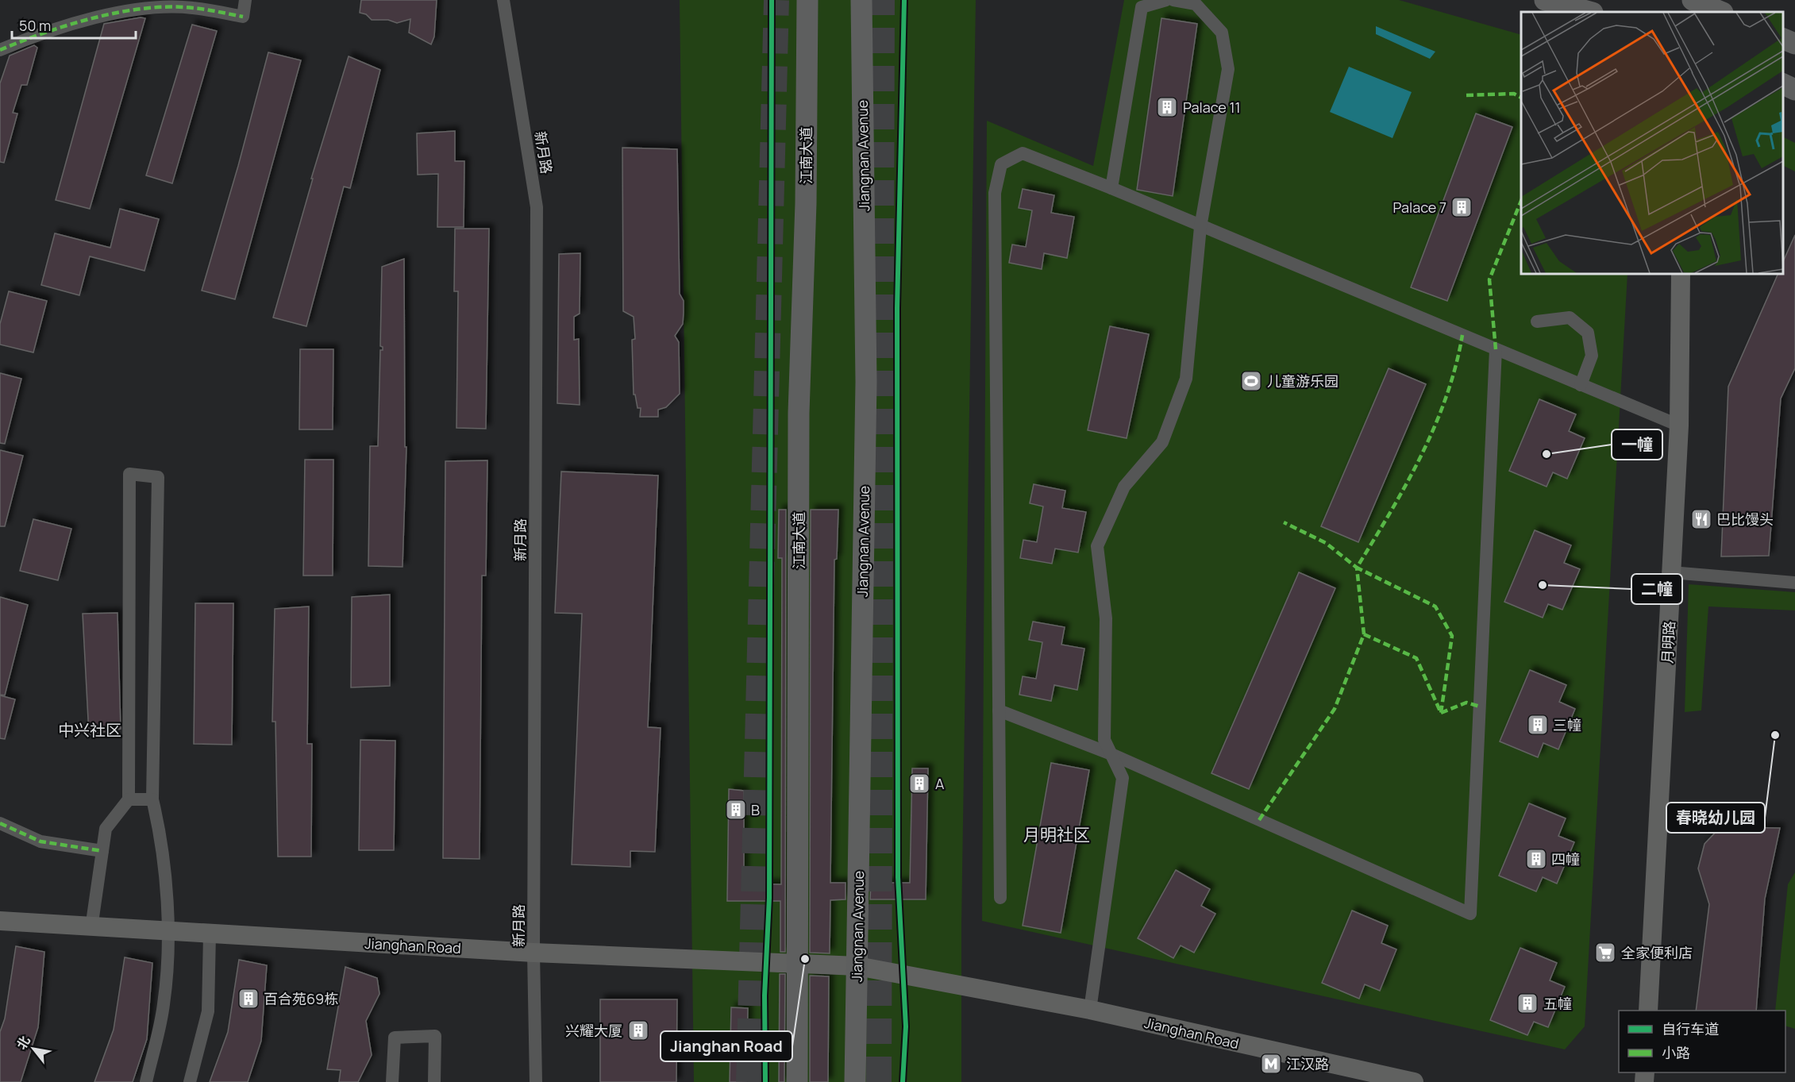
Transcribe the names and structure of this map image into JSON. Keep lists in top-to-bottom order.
{
  "streets": {
    "main road": ["江南大道", "Jiangnan Avenue"],
    "street": ["新月路", "月明路", "Jianghan Road"]
  },
  "crossings": [
    ["新月路", "Jianghan Road"],
    ["江南大道", "Jianghan Road"],
    ["Jiangnan Avenue", "Jianghan Road"]
  ],
  "districts": ["中兴社区", "月明社区"],
  "places": {
    "building": [
      "Palace 11",
      "Palace 7",
      "三幢",
      "A",
      "B",
      "四幢",
      "百合苑69栋",
      "五幢",
      "兴耀大厦"
    ],
    "sports": ["儿童游乐园"],
    "other": [
      "一幢",
      "二幢",
      "春晓幼儿园",
      "Jianghan Road"
    ],
    "restaurant": ["巴比馒头"],
    "supermarket": ["全家便利店"],
    "metro station": ["江汉路"]
  },
  "legend": ["自行车道", "小路"],
  "scale_bar": "50 m",
  "north": "top left"
}
